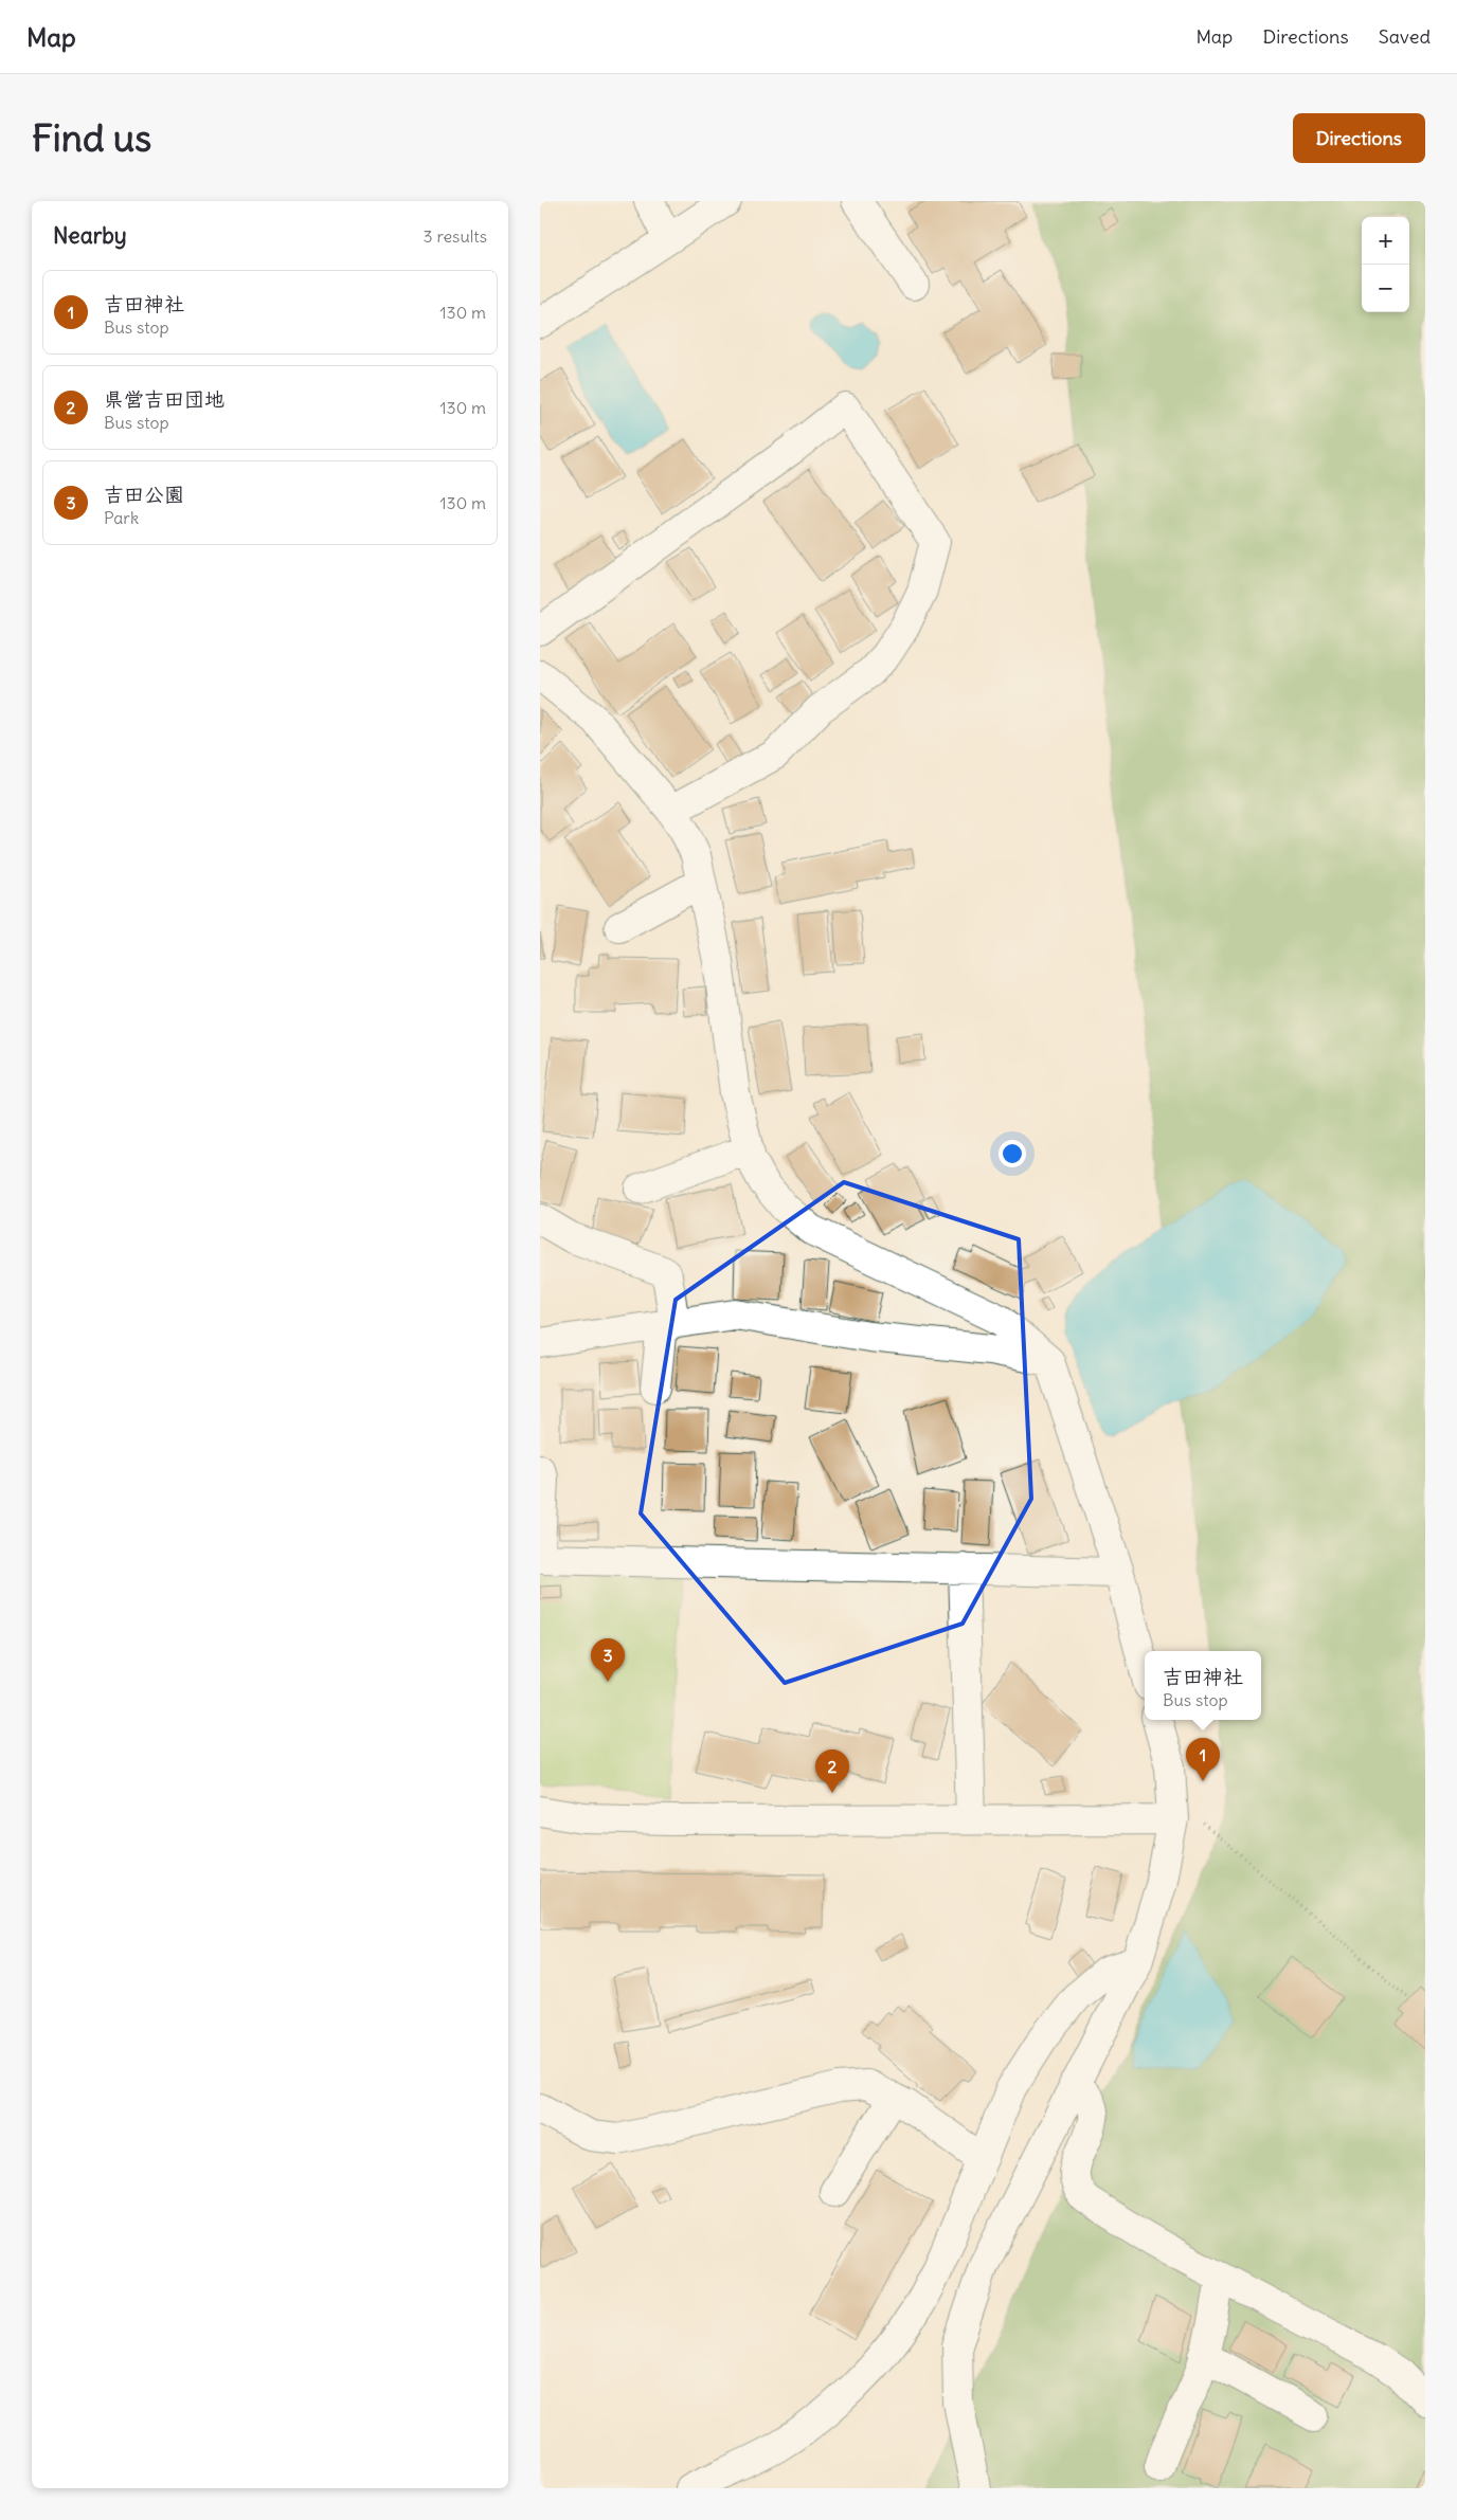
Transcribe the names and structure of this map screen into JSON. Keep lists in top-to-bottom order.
{
  "page": {
    "header": "Map",
    "nav": ["Map", "Directions", "Saved"],
    "buttons": "Directions",
    "title": "Find us",
    "heading": ["Nearby", "3 results"],
    "map_buttons": ["+", "−"],
    "list": [
      {
        "mark": "1",
        "name": "吉田神社",
        "note": "Bus stop",
        "value": "130 m"
      },
      {
        "mark": "2",
        "name": "県営吉田団地",
        "note": "Bus stop",
        "value": "130 m"
      },
      {
        "mark": "3",
        "name": "吉田公園",
        "note": "Park",
        "value": "130 m"
      }
    ],
    "pins": ["3", "1", "2"],
    "popup": ["吉田神社", "Bus stop"]
  }
}
